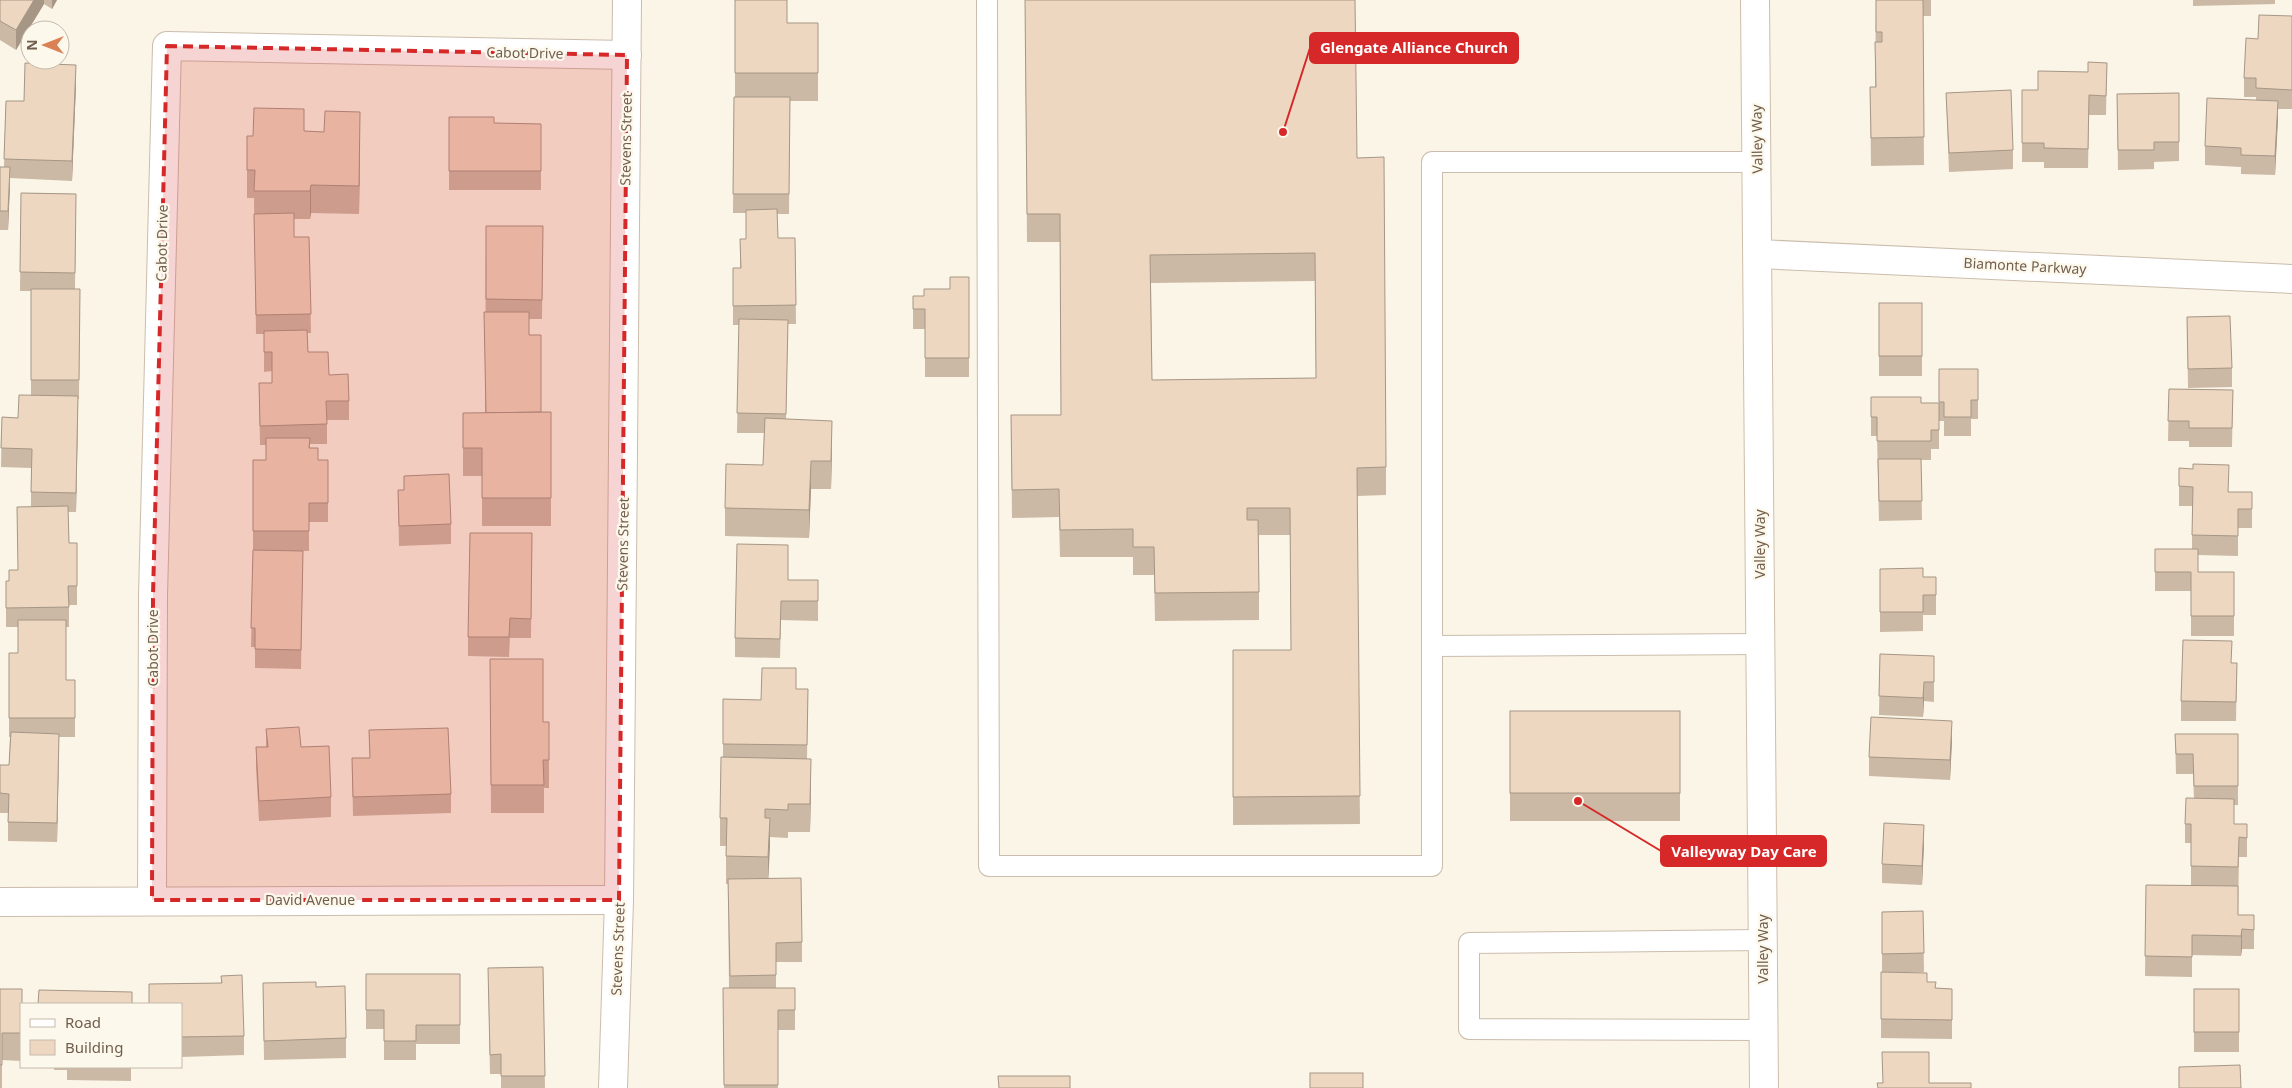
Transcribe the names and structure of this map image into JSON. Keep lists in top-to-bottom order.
{
  "streets": {
    "street": [
      "Cabot Drive",
      "Stevens Street",
      "Valley Way",
      "Biamonte Parkway",
      "David Avenue"
    ]
  },
  "crossings": [
    ["Cabot Drive", "Stevens Street"],
    ["Cabot Drive", "David Avenue"],
    ["Stevens Street", "David Avenue"],
    ["Valley Way", "Biamonte Parkway"]
  ],
  "places": ["Glengate Alliance Church", "Valleyway Day Care"],
  "legend": ["Road", "Building"],
  "north": "left"
}
